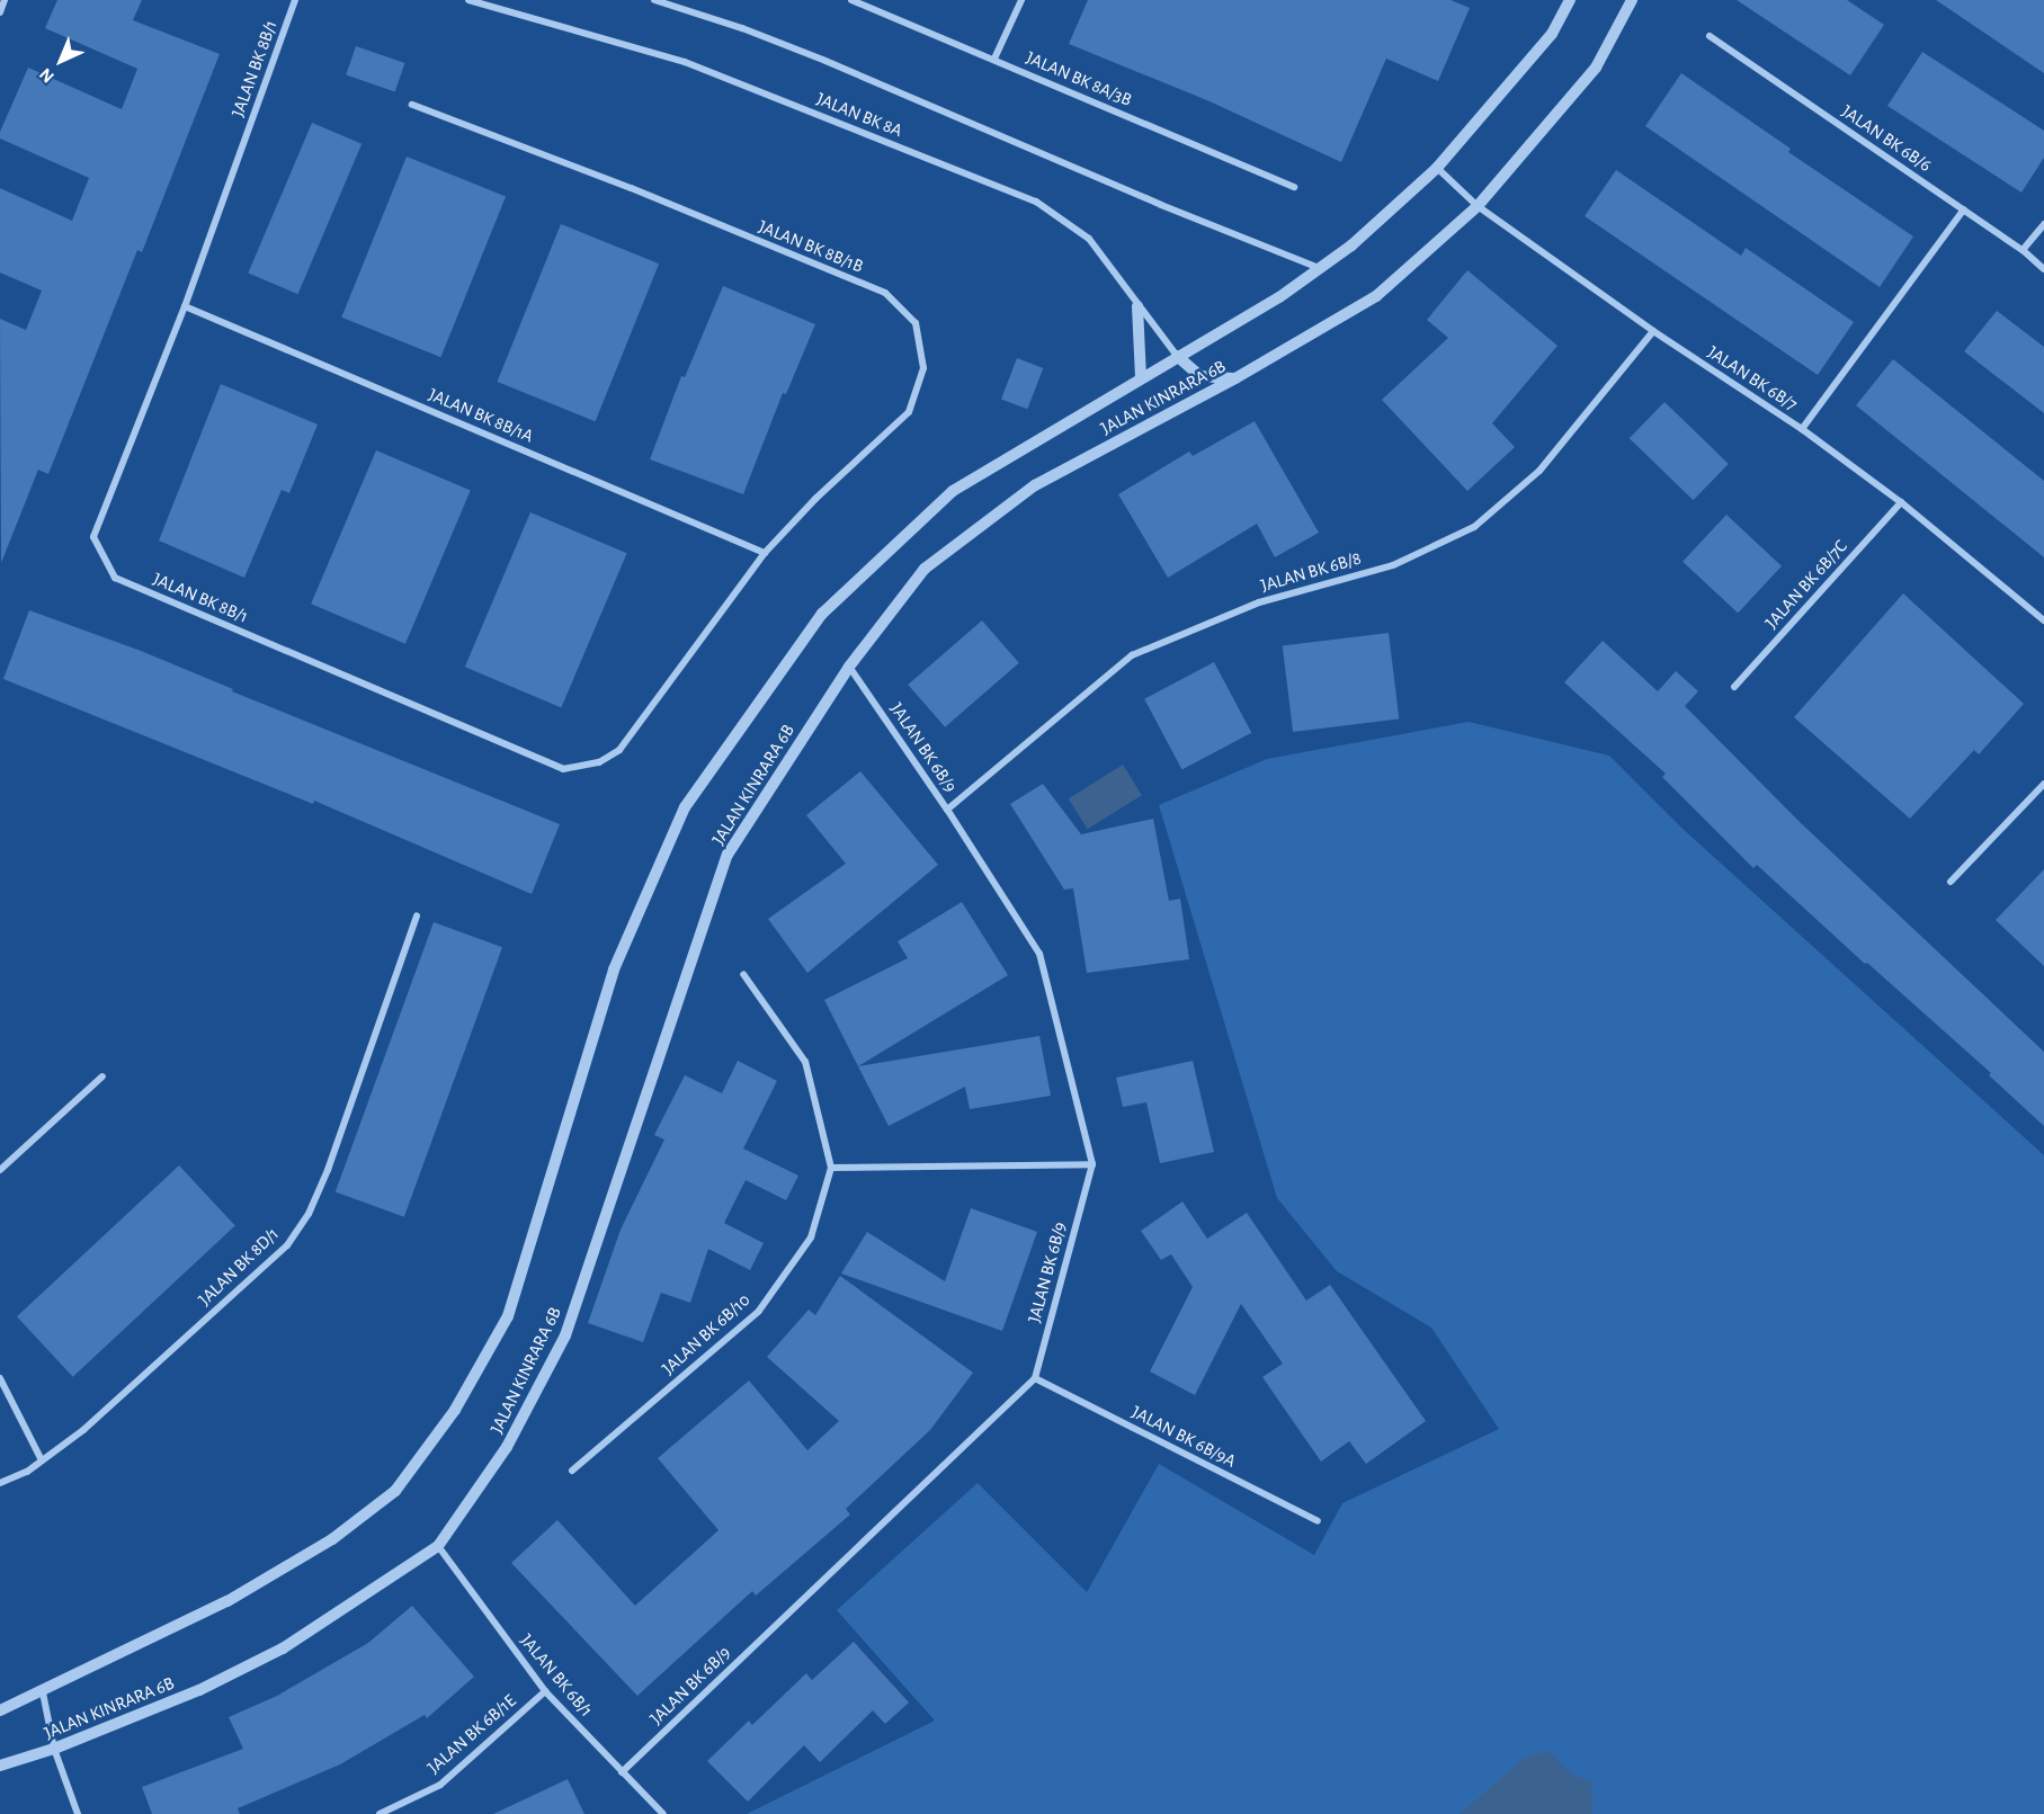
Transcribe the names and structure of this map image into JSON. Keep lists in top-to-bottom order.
{
  "streets": {
    "street": [
      "JALAN BK 8B/1",
      "JALAN BK 8A/3B",
      "JALAN BK 8A",
      "JALAN BK 6B/6",
      "JALAN BK 8B/1B",
      "JALAN BK 6B/7",
      "JALAN KINRARA 6B",
      "JALAN BK 8B/1A",
      "JALAN BK 6B/8",
      "JALAN BK 6B/7C",
      "JALAN BK 6B/9",
      "JALAN BK 8D/1",
      "JALAN BK 6B/10",
      "JALAN BK 6B/9A",
      "JALAN BK 6B/1",
      "JALAN BK 6B/1E"
    ]
  },
  "crossings": [
    ["JALAN BK 8B/1", "JALAN BK 8B/1B"],
    ["JALAN BK 8B/1", "JALAN BK 8B/1A"],
    ["JALAN BK 8A", "JALAN KINRARA 6B"],
    ["JALAN BK 8B/1B", "JALAN BK 8B/1A"],
    ["JALAN BK 6B/7", "JALAN KINRARA 6B"],
    ["JALAN BK 6B/7", "JALAN BK 6B/8"],
    ["JALAN BK 6B/7", "JALAN BK 6B/7C"],
    ["JALAN KINRARA 6B", "JALAN BK 6B/9"],
    ["JALAN KINRARA 6B", "JALAN BK 6B/1"],
    ["JALAN BK 6B/8", "JALAN BK 6B/9"],
    ["JALAN BK 6B/9", "JALAN BK 6B/9A"],
    ["JALAN BK 6B/9", "JALAN BK 6B/1"],
    ["JALAN BK 6B/1", "JALAN BK 6B/1E"]
  ],
  "north": "bottom left"
}
